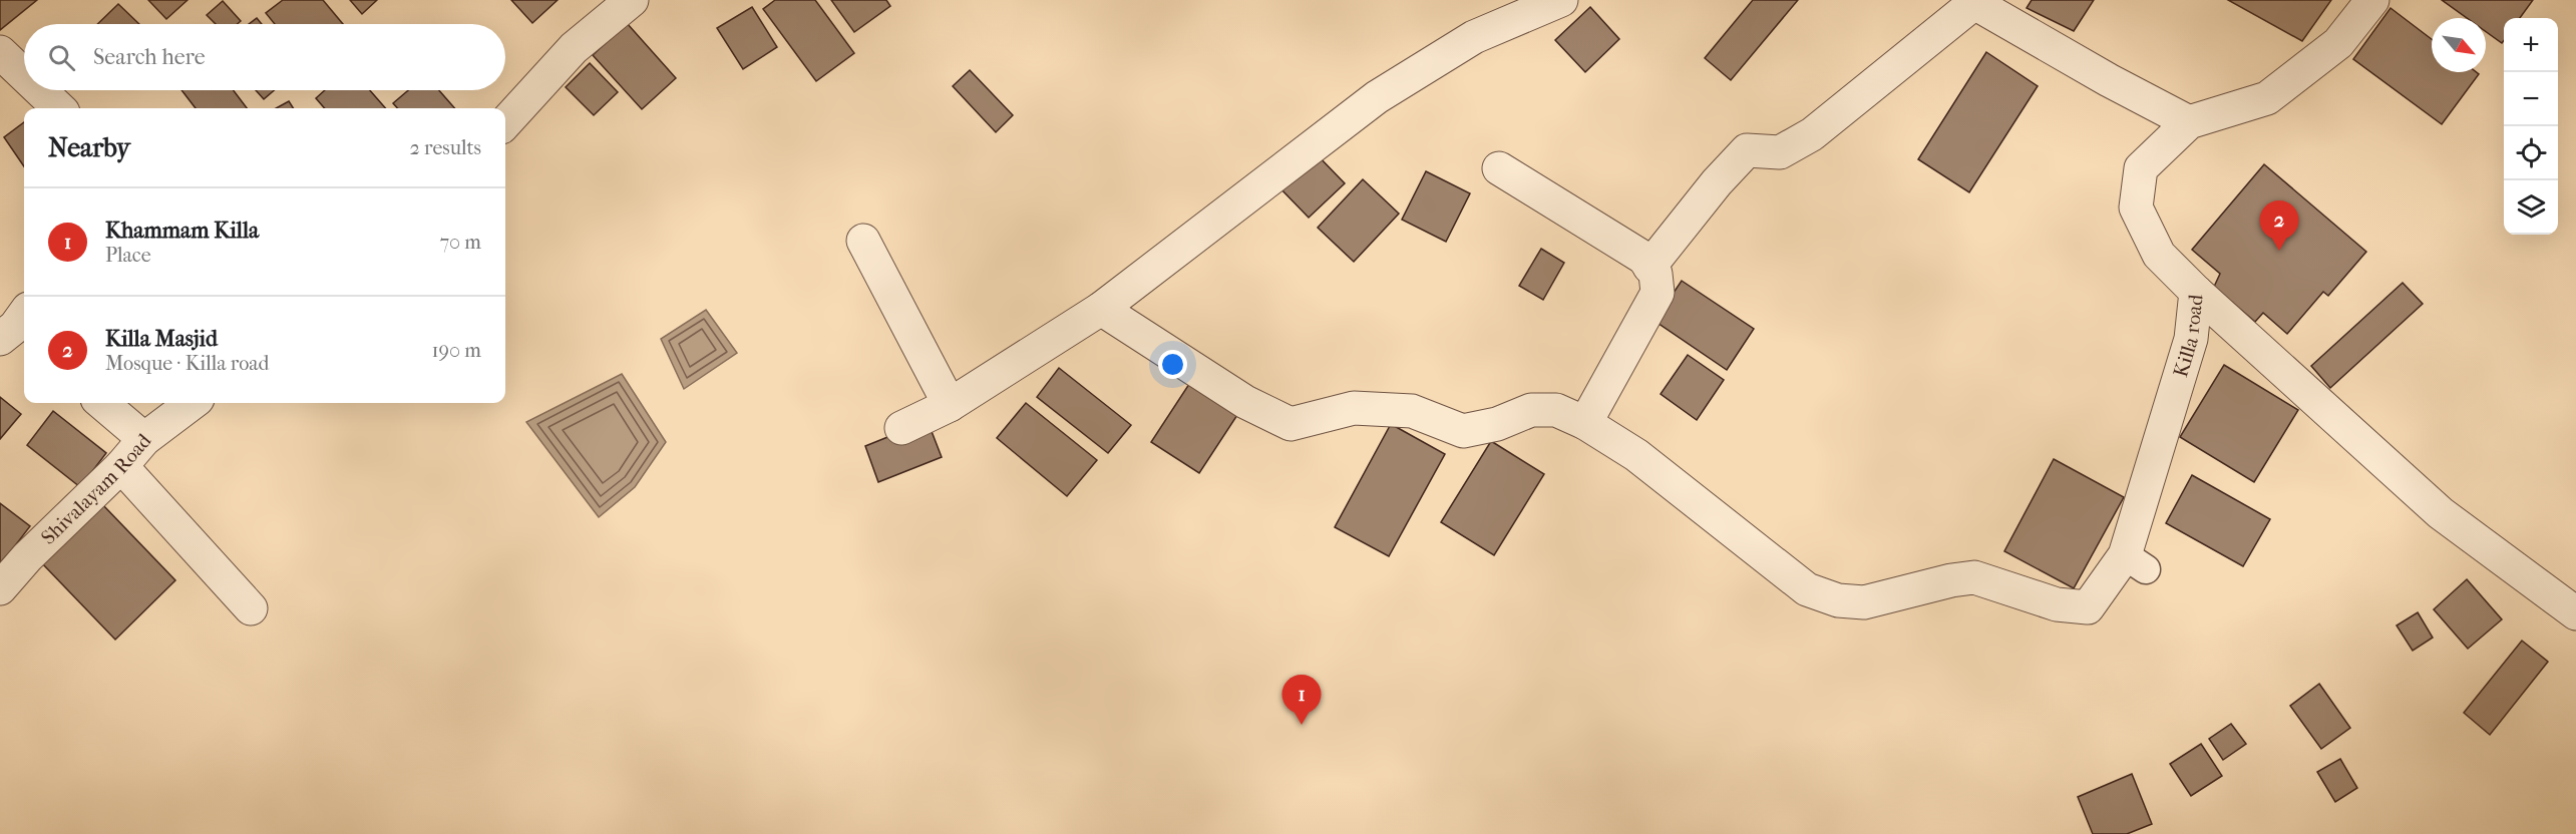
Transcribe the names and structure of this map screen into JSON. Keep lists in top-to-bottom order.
{
  "streets": {
    "street": ["Killa road", "Shivalayam Road"]
  },
  "north": "bottom right",
  "page": {
    "map_buttons": ["+", "−"],
    "search": "Search here",
    "heading": ["Nearby", "2 results"],
    "list": [
      {
        "mark": "1",
        "name": "Khammam Killa",
        "note": "Place",
        "value": "70 m"
      },
      {
        "mark": "2",
        "name": "Killa Masjid",
        "note": "Mosque · Killa road",
        "value": "190 m"
      }
    ],
    "pins": ["2", "1"]
  }
}
